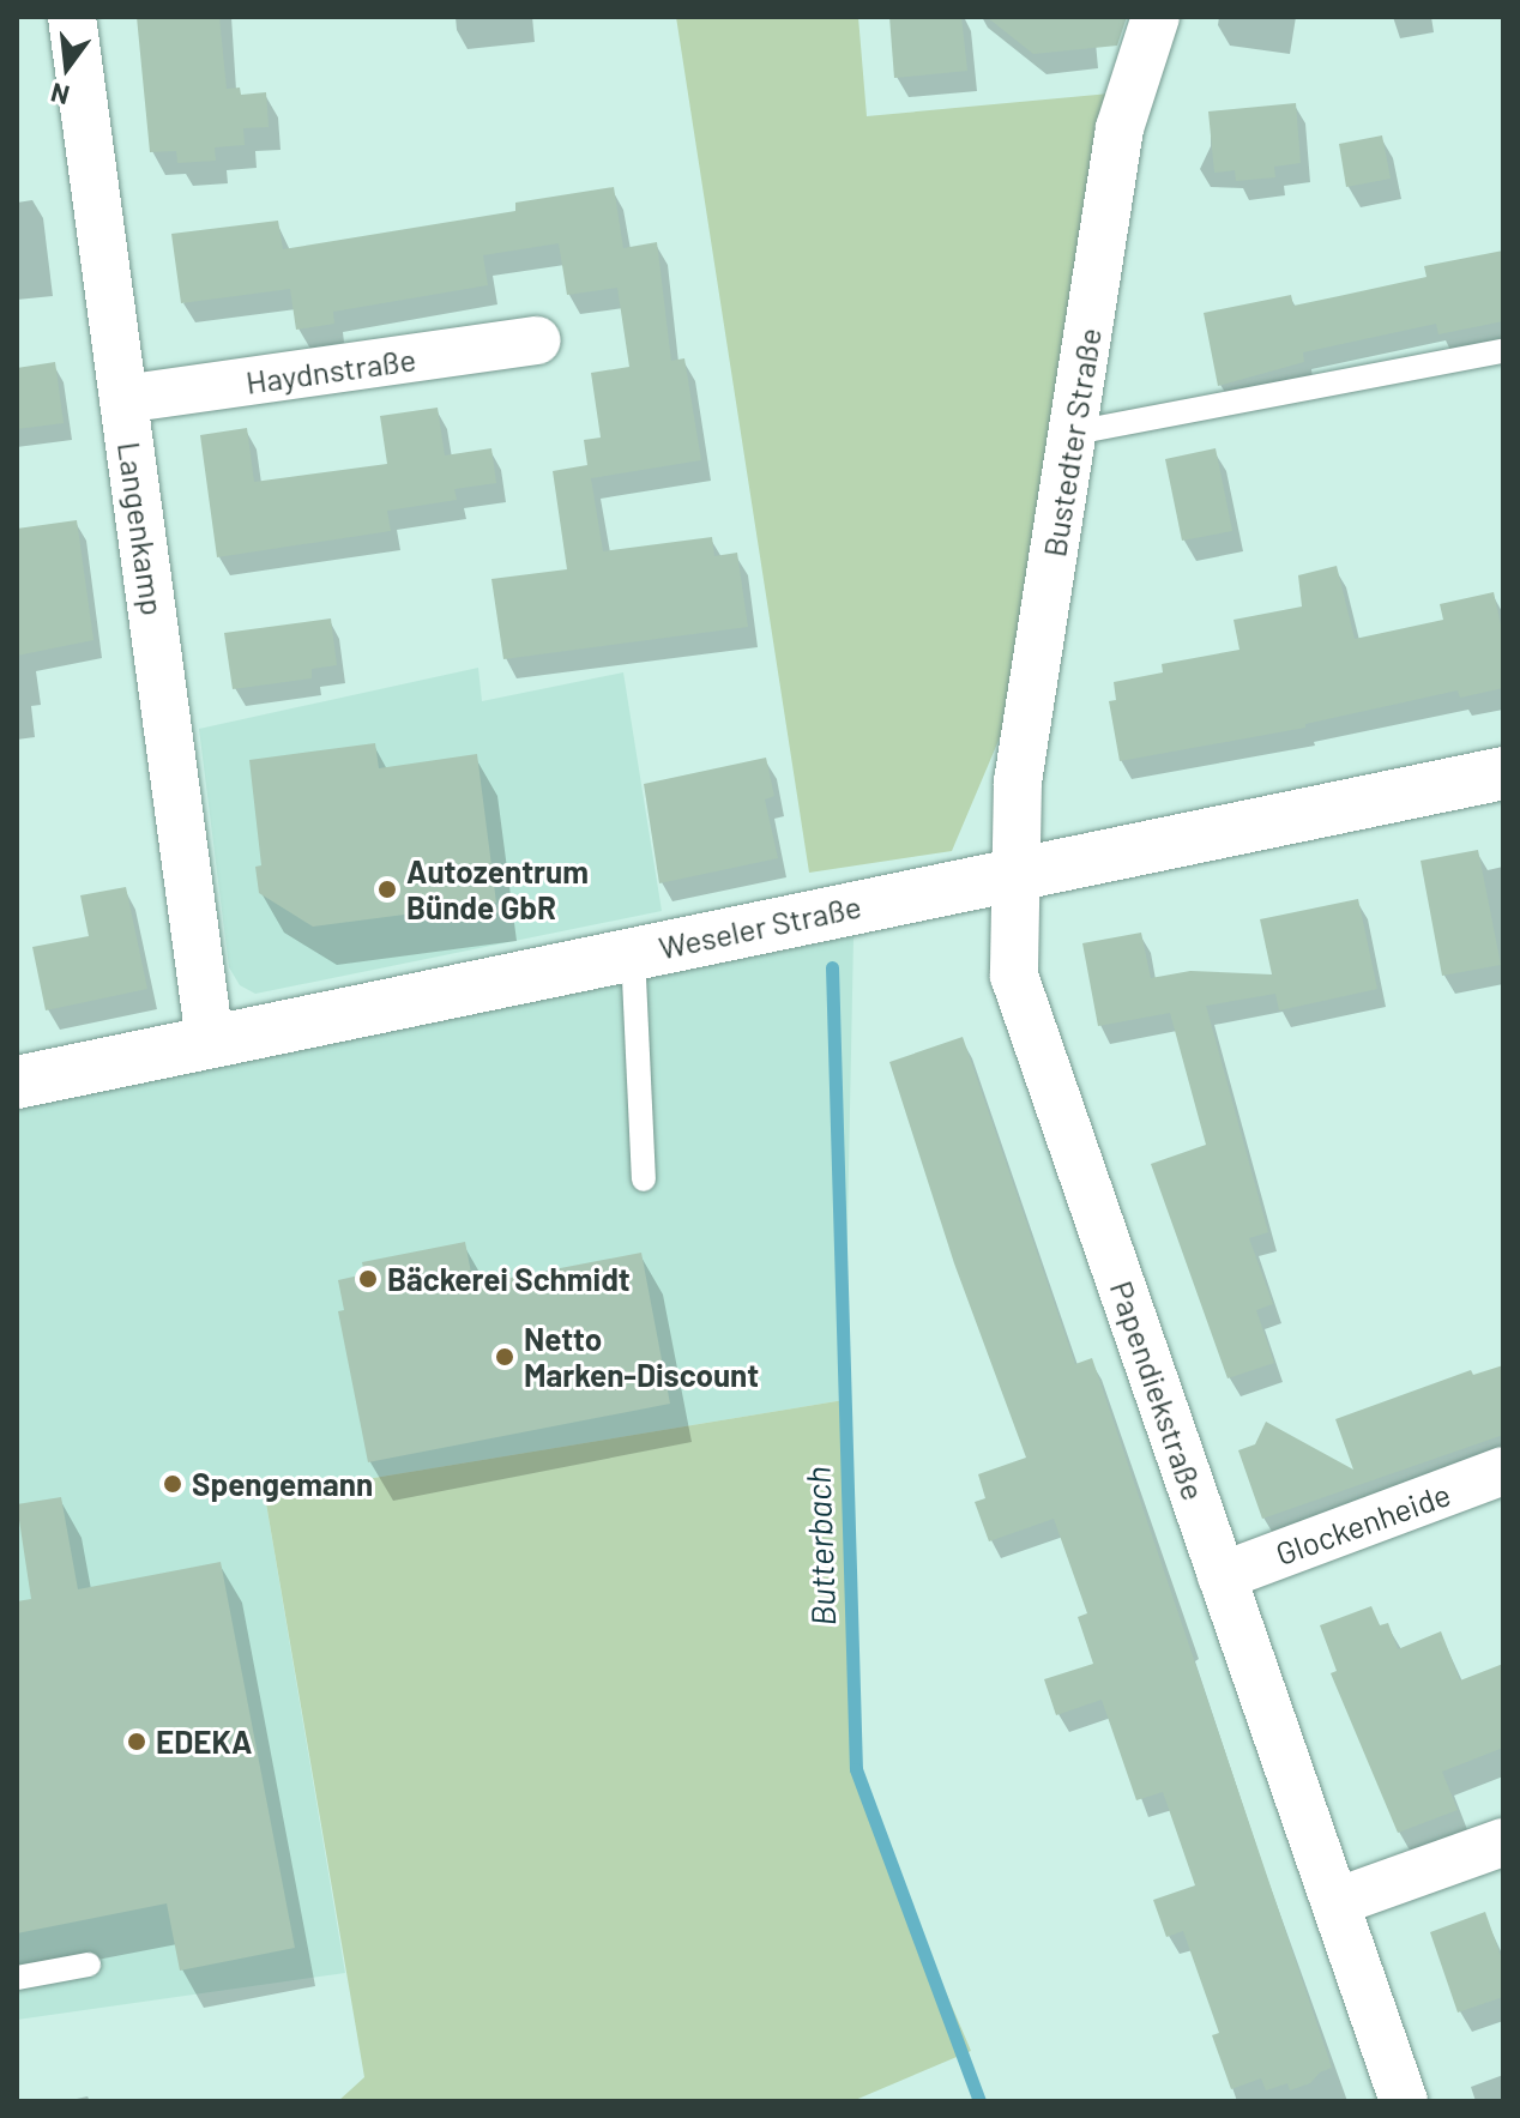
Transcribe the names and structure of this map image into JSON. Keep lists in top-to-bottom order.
{
  "streets": {
    "street": [
      "Haydnstraße",
      "Bustedter Straße",
      "Langenkamp",
      "Weseler Straße",
      "Papendiekstraße",
      "Glockenheide"
    ]
  },
  "crossings": [
    ["Haydnstraße", "Langenkamp"],
    ["Bustedter Straße", "Weseler Straße"],
    ["Bustedter Straße", "Papendiekstraße"],
    ["Langenkamp", "Weseler Straße"],
    ["Weseler Straße", "Papendiekstraße"],
    ["Papendiekstraße", "Glockenheide"]
  ],
  "water": ["Butterbach"],
  "places": [
    "Autozentrum Bünde GbR",
    "Bäckerei Schmidt",
    "Netto Marken-Discount",
    "Spengemann",
    "EDEKA"
  ],
  "north": "bottom"
}
